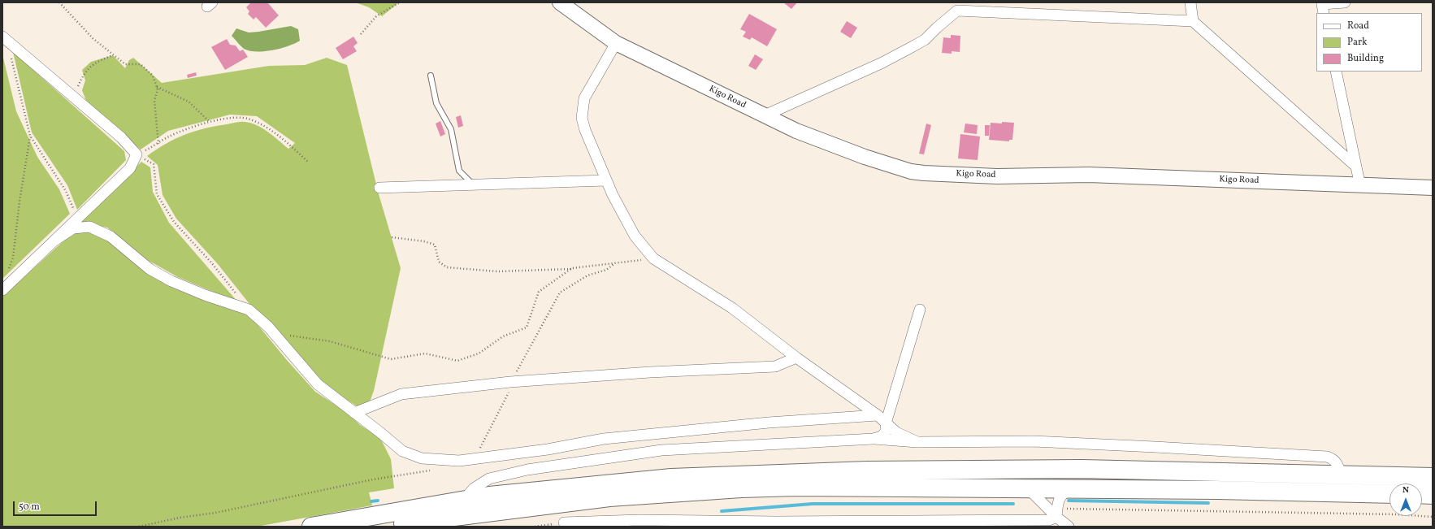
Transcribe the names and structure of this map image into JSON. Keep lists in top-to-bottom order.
{
  "streets": {
    "street": ["Kigo Road"]
  },
  "legend": ["Road", "Park", "Building"],
  "scale_bar": "50 m",
  "north": "top"
}
